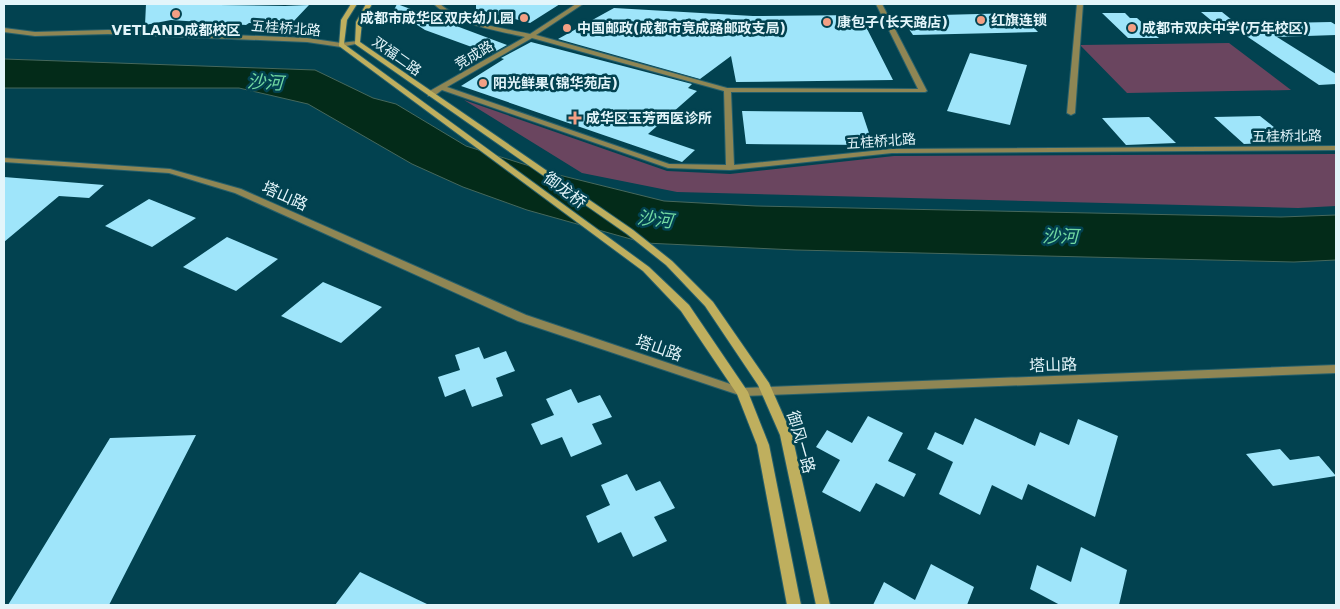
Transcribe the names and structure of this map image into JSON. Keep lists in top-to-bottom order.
{
  "streets": {
    "main road": ["双福二路", "御龙桥", "御风一路"],
    "street": ["五桂桥北路", "竞成路", "塔山路"]
  },
  "crossings": [
    ["五桂桥北路", "竞成路"],
    ["五桂桥北路", "双福二路"],
    ["竞成路", "双福二路"],
    ["双福二路", "御龙桥"],
    ["御龙桥", "塔山路"],
    ["御龙桥", "御风一路"],
    ["塔山路", "御风一路"]
  ],
  "water": ["沙河"],
  "places": {
    "other": [
      "VETLAND成都校区",
      "成都市成华区双庆幼儿园",
      "红旗连锁",
      "康包子(长天路店)",
      "中国邮政(成都市竞成路邮政支局)",
      "成都市双庆中学(万年校区)",
      "阳光鲜果(锦华苑店)"
    ],
    "health": ["成华区玉芳西医诊所"]
  }
}
